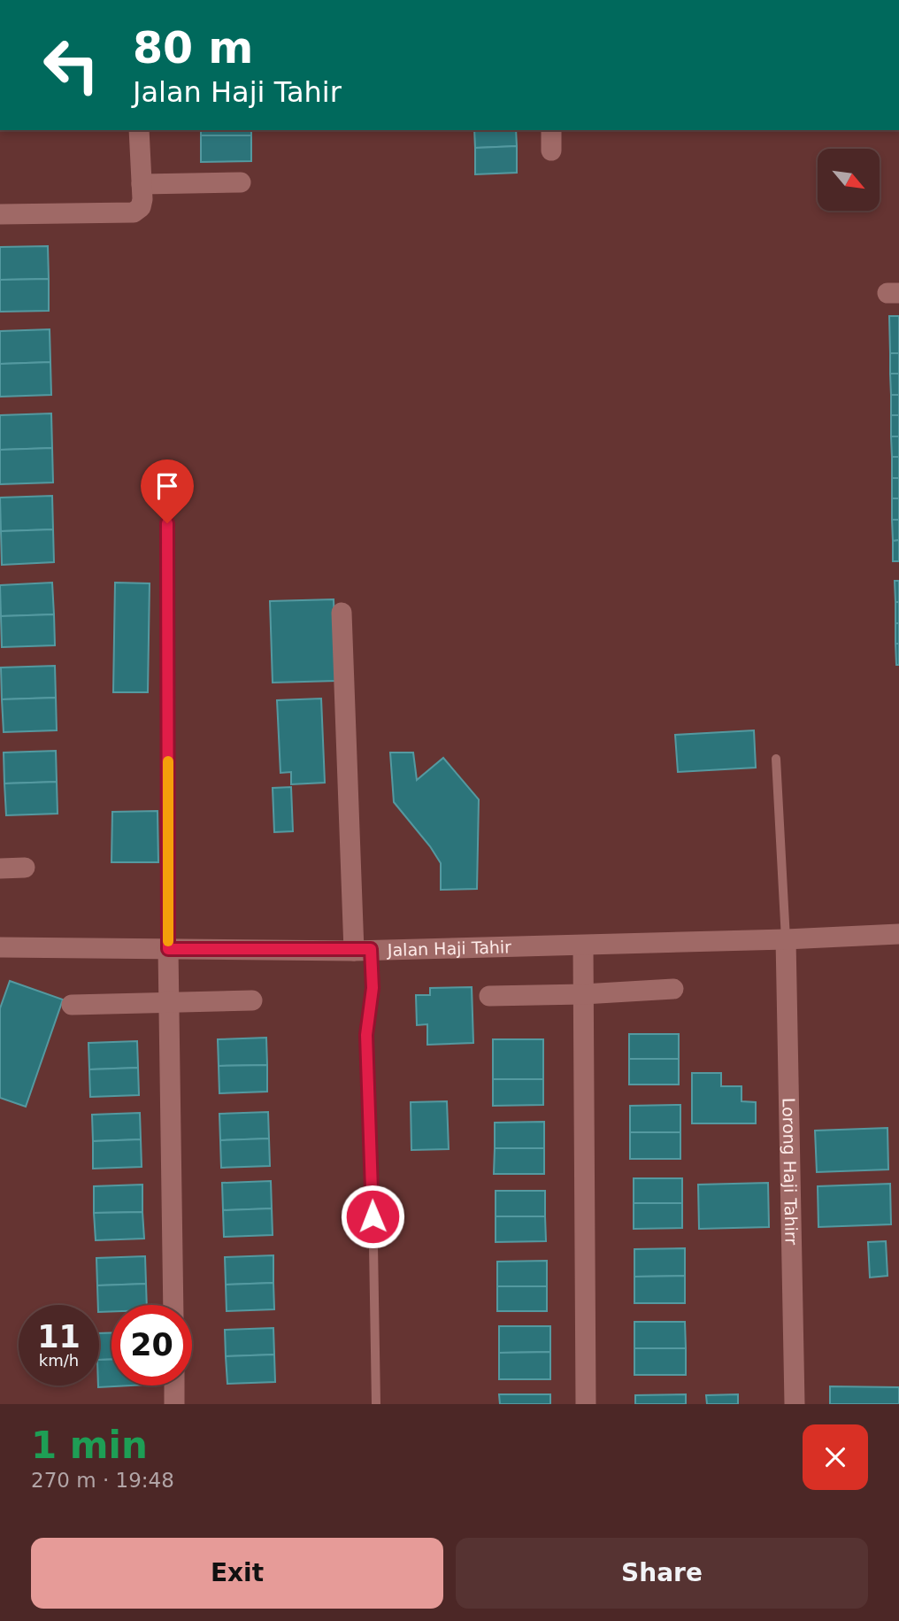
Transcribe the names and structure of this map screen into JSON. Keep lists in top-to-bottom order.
{
  "streets": {
    "street": ["Jalan Haji Tahir", "Lorong Haji Tahirr"]
  },
  "crossings": [
    ["Jalan Haji Tahir", "Lorong Haji Tahirr"]
  ],
  "north": "bottom right",
  "page": {
    "turn": ["80 m", "Jalan Haji Tahir"],
    "speed": "11 km/h",
    "limit": "20",
    "heading": ["1 min", "270 m · 19:48"],
    "buttons": ["Exit", "Share"]
  }
}
